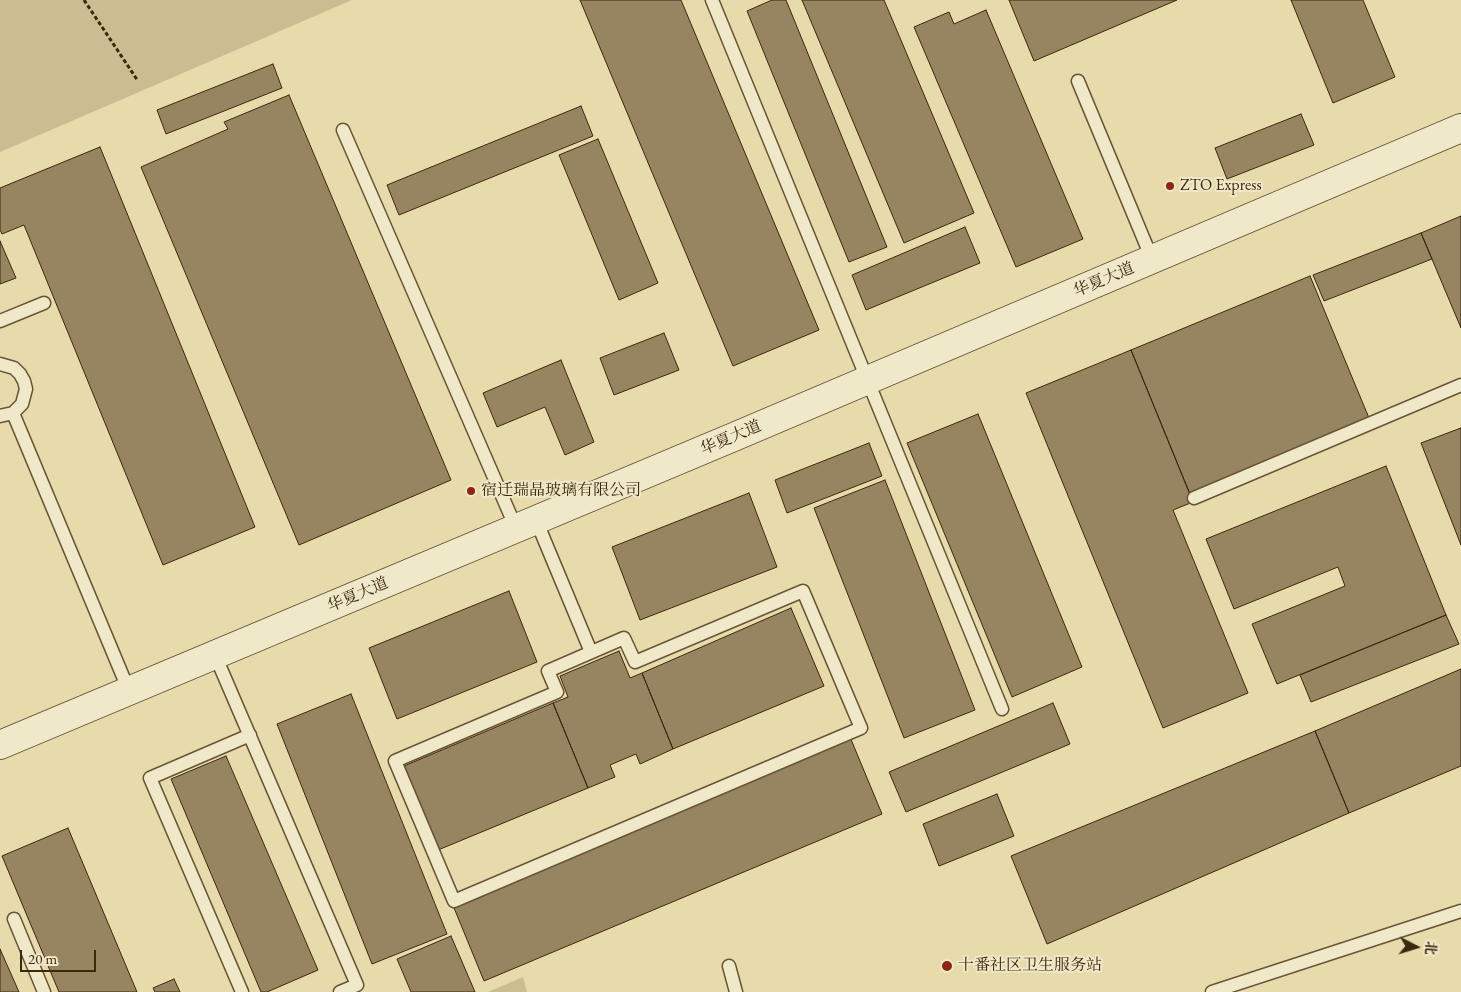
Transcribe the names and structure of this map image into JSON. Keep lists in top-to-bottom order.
{
  "streets": {
    "street": ["华夏大道"]
  },
  "places": ["ZTO Express", "宿迁瑞晶玻璃有限公司", "十番社区卫生服务站"],
  "scale_bar": "20 m",
  "north": "right"
}
